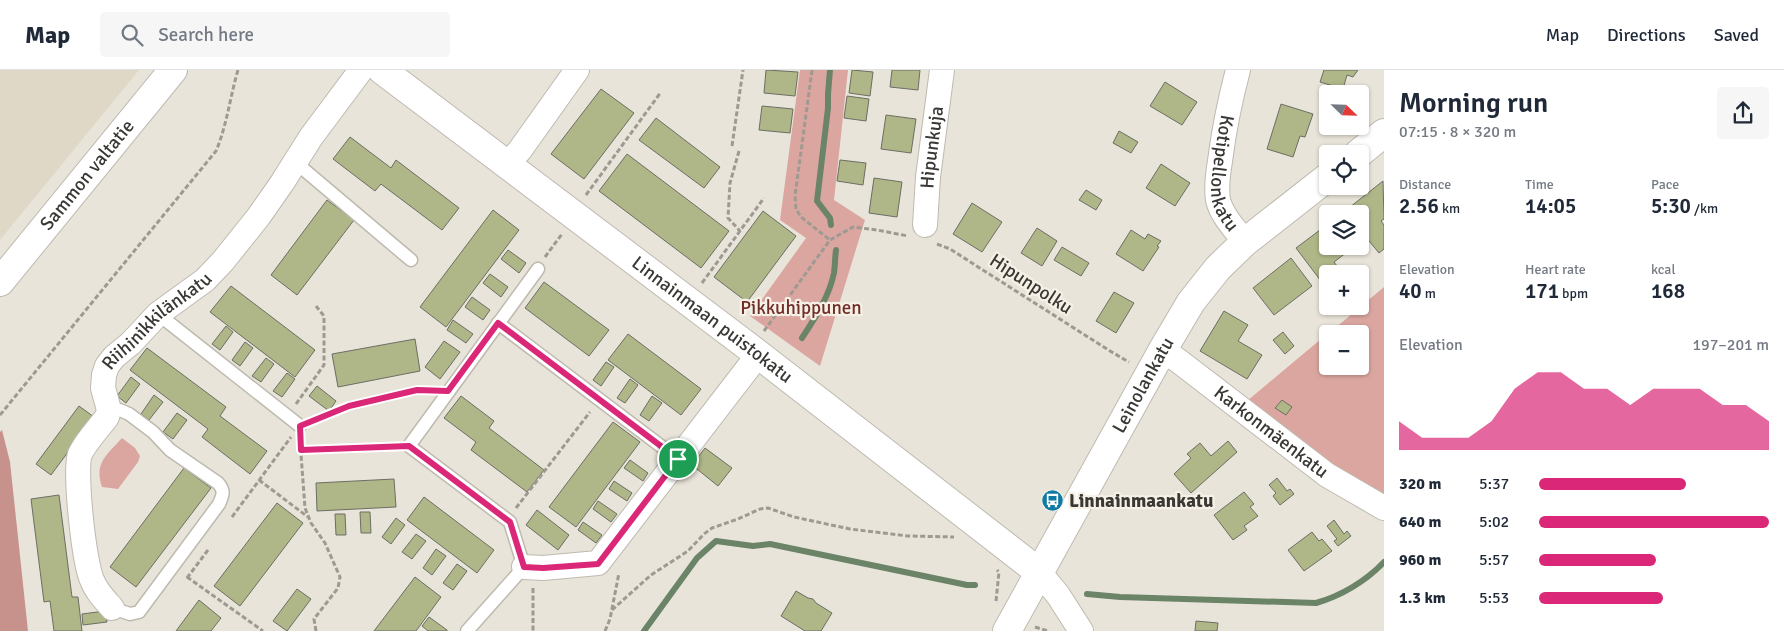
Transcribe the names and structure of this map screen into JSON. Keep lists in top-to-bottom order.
{
  "streets": {
    "street": [
      "Hipunkuja",
      "Kotipellonkatu",
      "Sammon valtatie",
      "Linnainmaan puistokatu",
      "Riihinikkilänkatu",
      "Leinolankatu",
      "Karkonmäenkatu"
    ],
    "path": ["Hipunpolku"]
  },
  "crossings": [
    ["Hipunkuja", "Hipunpolku"],
    ["Kotipellonkatu", "Leinolankatu"],
    ["Linnainmaan puistokatu", "Leinolankatu"],
    ["Leinolankatu", "Karkonmäenkatu"]
  ],
  "parks": ["Pikkuhippunen"],
  "places": {
    "bus stop": ["Linnainmaankatu"]
  },
  "north": "bottom right",
  "page": {
    "header": "Map",
    "search": "Search here",
    "nav": ["Map", "Directions", "Saved"],
    "heading": ["Morning run", "07:15 · 8 × 320 m"],
    "map_buttons": ["+", "−"],
    "stats": [
      ["Distance", "2.56 km"],
      ["Time", "14:05"],
      ["Pace", "5:30 /km"],
      ["Elevation", "40 m"],
      ["Heart rate", "171 bpm"],
      ["kcal", "168"]
    ],
    "chart": ["Elevation", "197–201 m"],
    "list": [
      {
        "name": "320 m",
        "note": "5:37"
      },
      {
        "name": "640 m",
        "note": "5:02"
      },
      {
        "name": "960 m",
        "note": "5:57"
      },
      {
        "name": "1.3 km",
        "note": "5:53"
      }
    ]
  }
}
